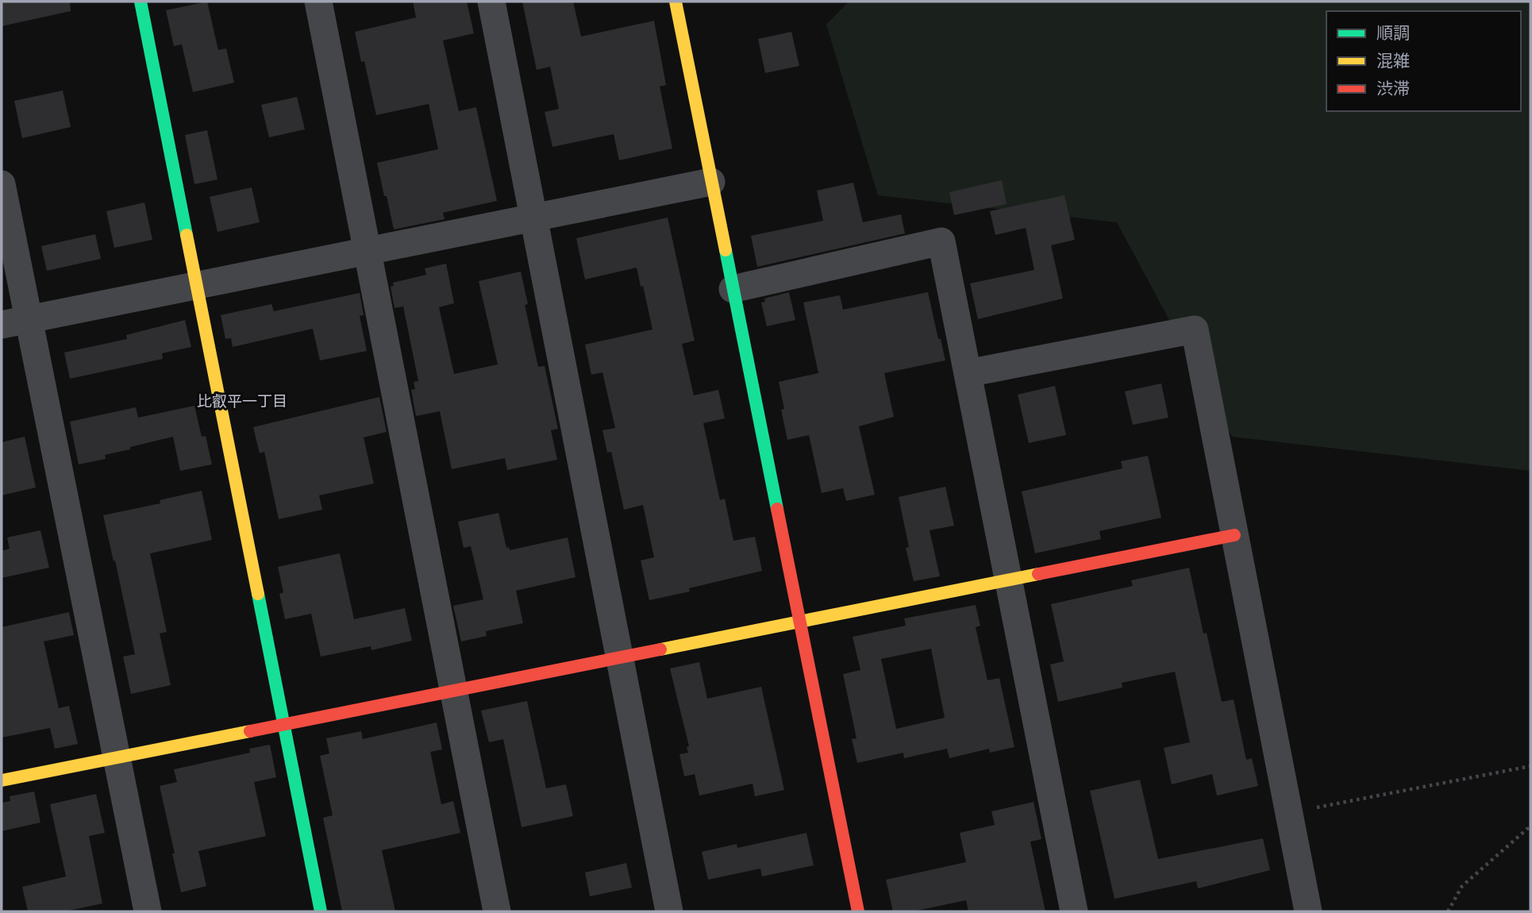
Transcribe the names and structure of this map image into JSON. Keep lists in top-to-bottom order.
{
  "districts": ["比叡平一丁目"],
  "legend": ["順調", "混雑", "渋滞"]
}
